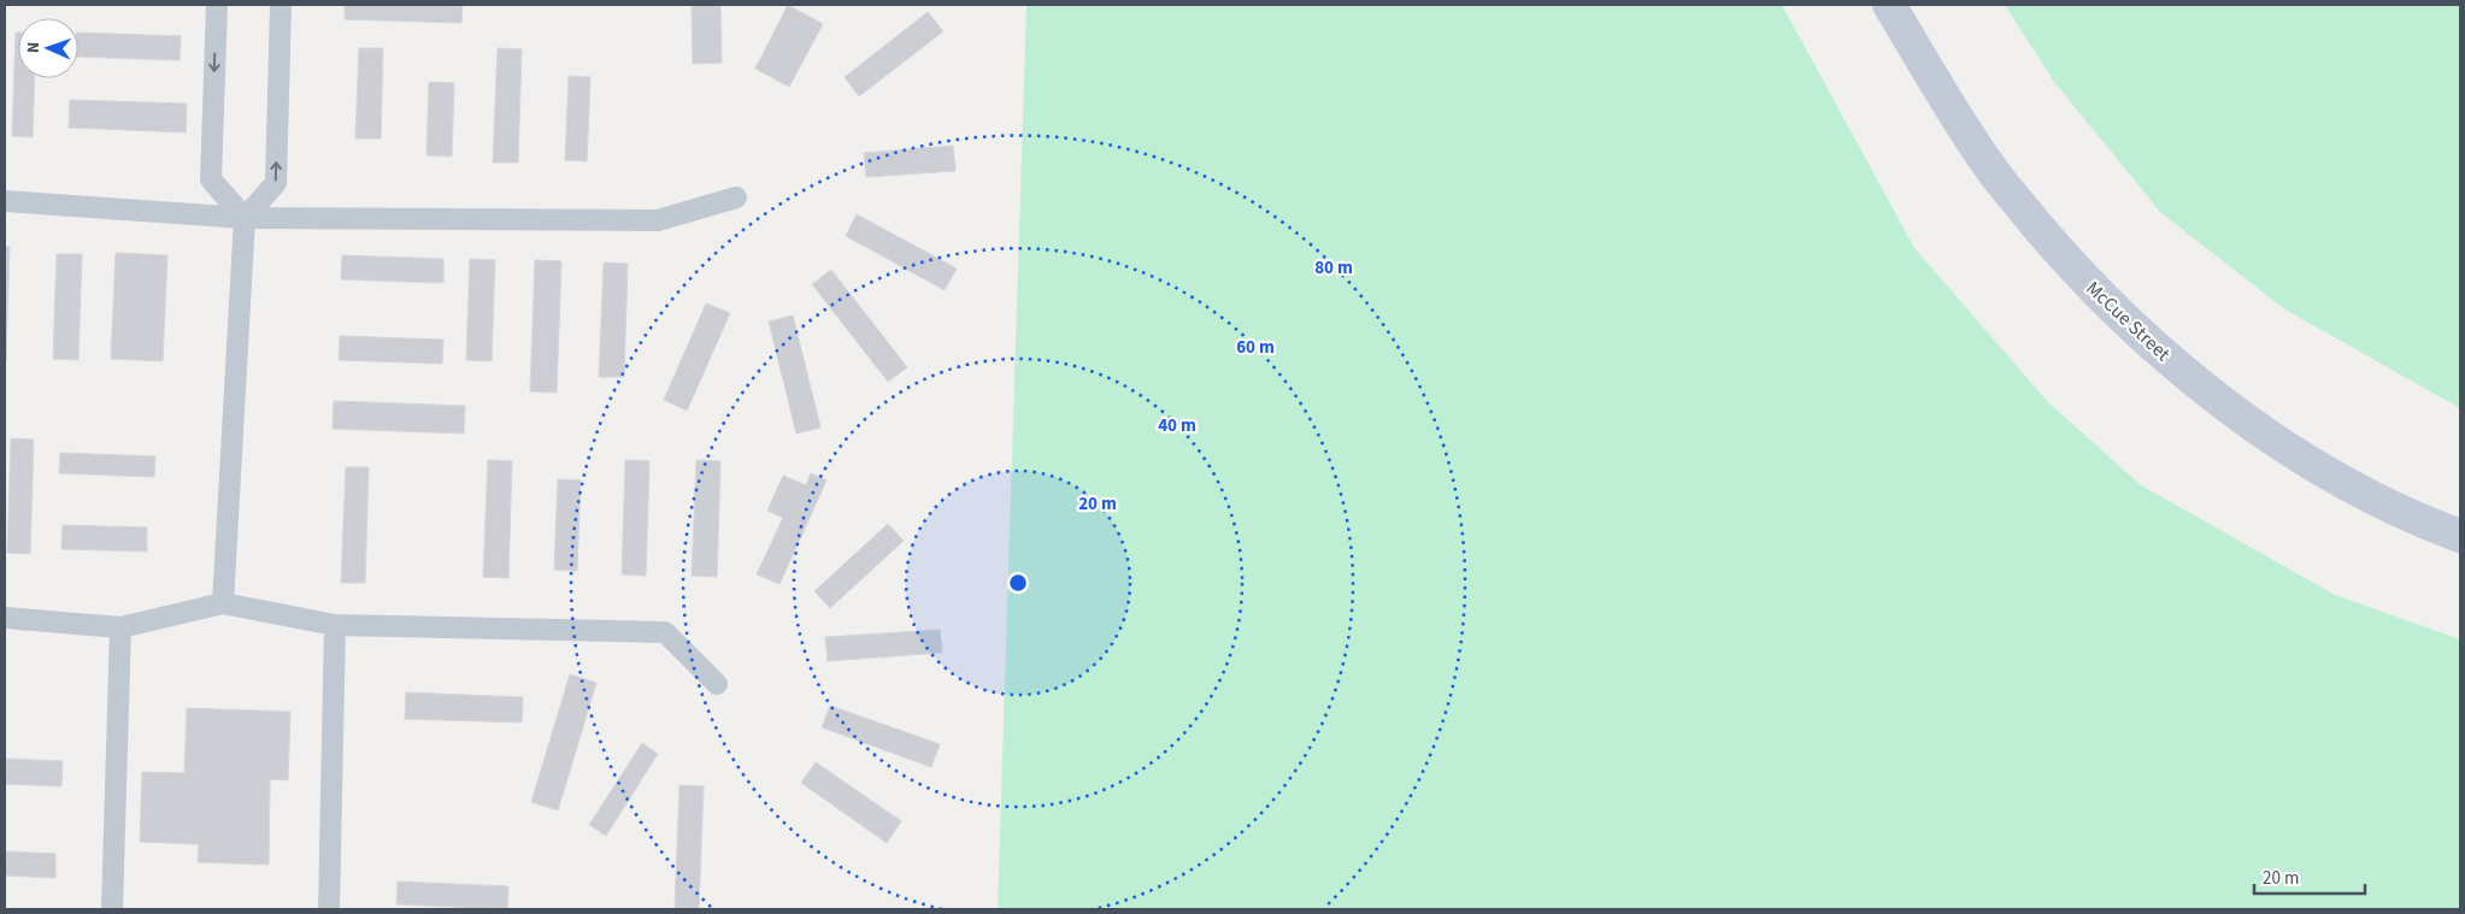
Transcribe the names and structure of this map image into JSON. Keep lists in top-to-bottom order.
{
  "streets": {
    "main road": ["McCue Street"]
  },
  "scale_bar": "20 m",
  "north": "left",
  "rings": [
    "80 m",
    "60 m",
    "40 m",
    "20 m"
  ]
}
